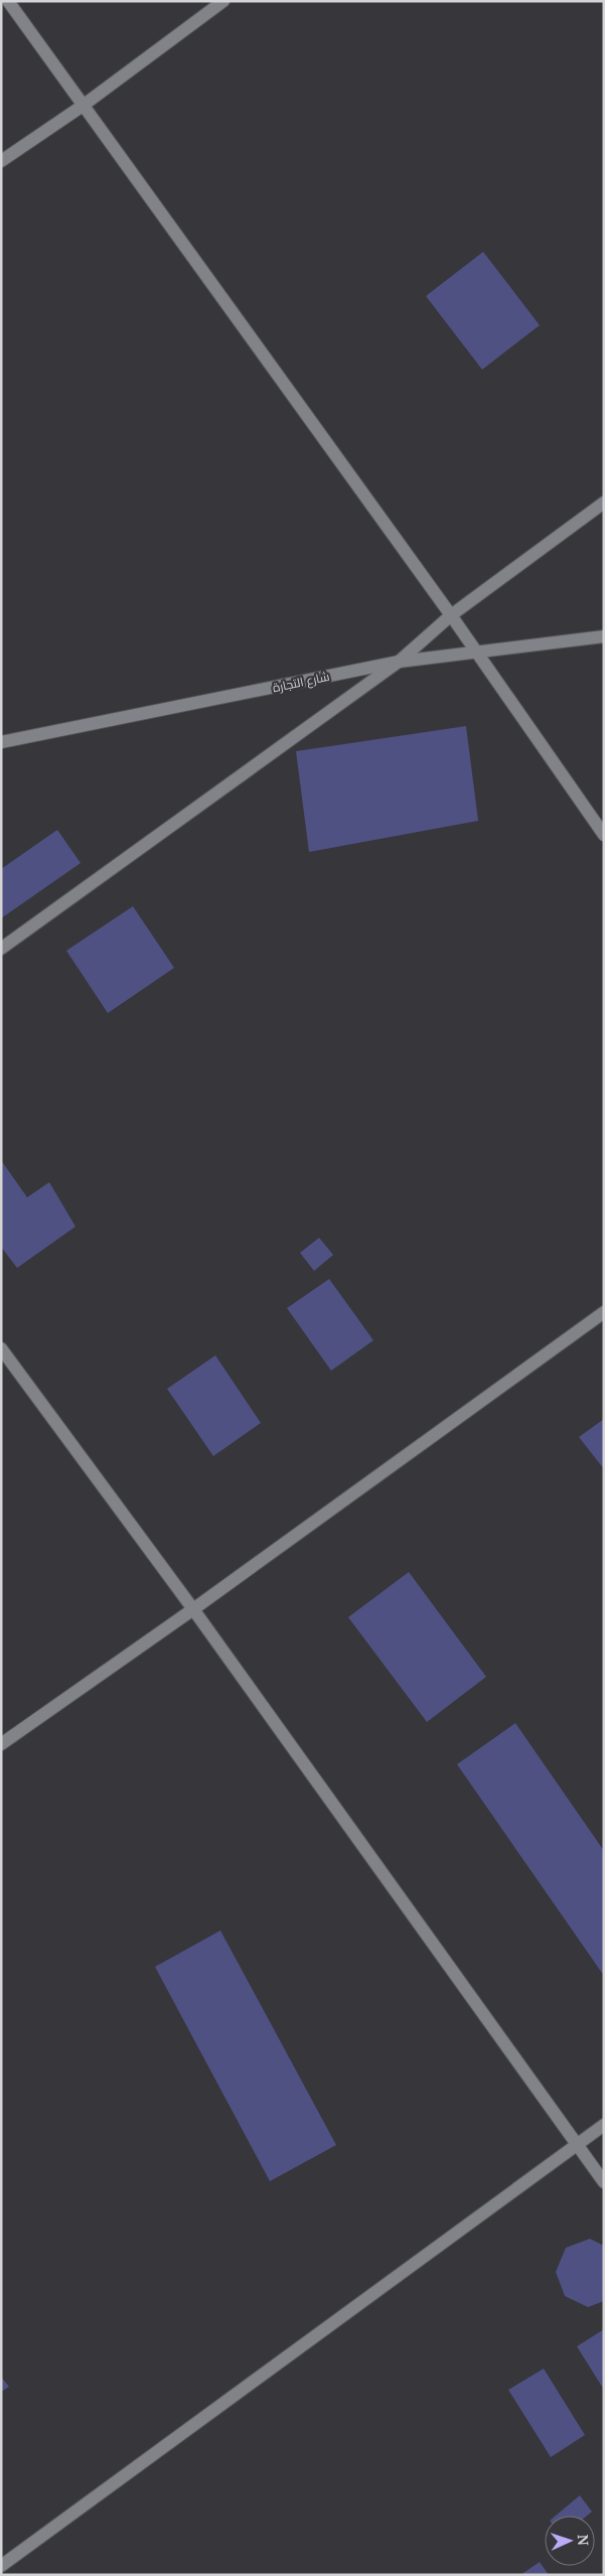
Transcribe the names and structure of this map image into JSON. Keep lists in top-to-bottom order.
{
  "streets": {
    "street": ["شارع التجارة"]
  },
  "north": "right"
}
